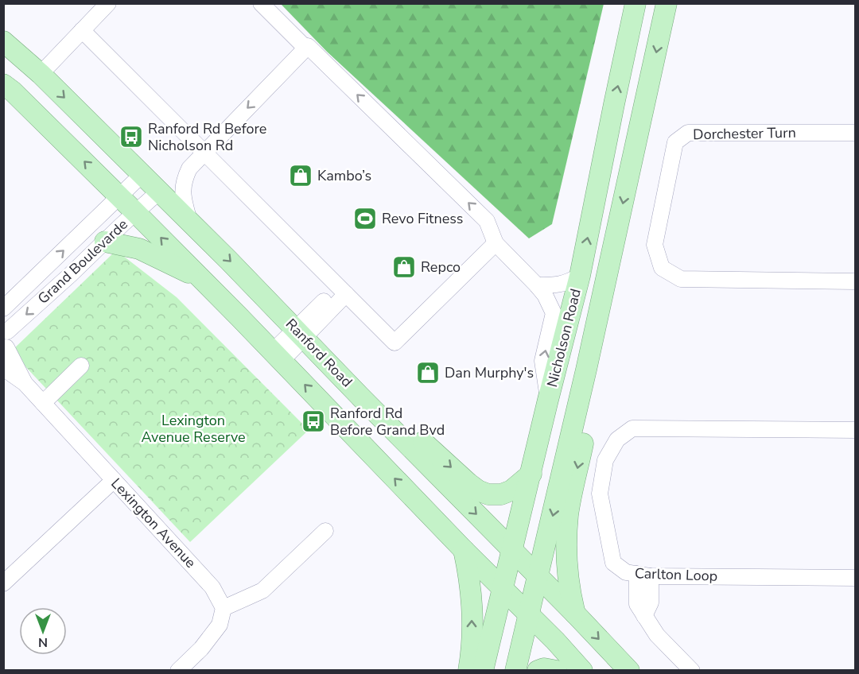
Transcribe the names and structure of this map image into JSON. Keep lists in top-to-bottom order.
{
  "streets": {
    "main road": ["Nicholson Road", "Ranford Road"],
    "street": [
      "Dorchester Turn",
      "Grand Boulevarde",
      "Lexington Avenue",
      "Carlton Loop"
    ]
  },
  "crossings": [
    ["Grand Boulevarde", "Ranford Road"],
    ["Grand Boulevarde", "Lexington Avenue"],
    ["Nicholson Road", "Ranford Road"]
  ],
  "parks": ["Lexington Avenue Reserve"],
  "places": {
    "bus stop": ["Ranford Rd Before Nicholson Rd", "Ranford Rd Before Grand Bvd"],
    "shop": ["Kambo’s", "Repco", "Dan Murphy's"],
    "sports": ["Revo Fitness"]
  },
  "north": "bottom"
}
